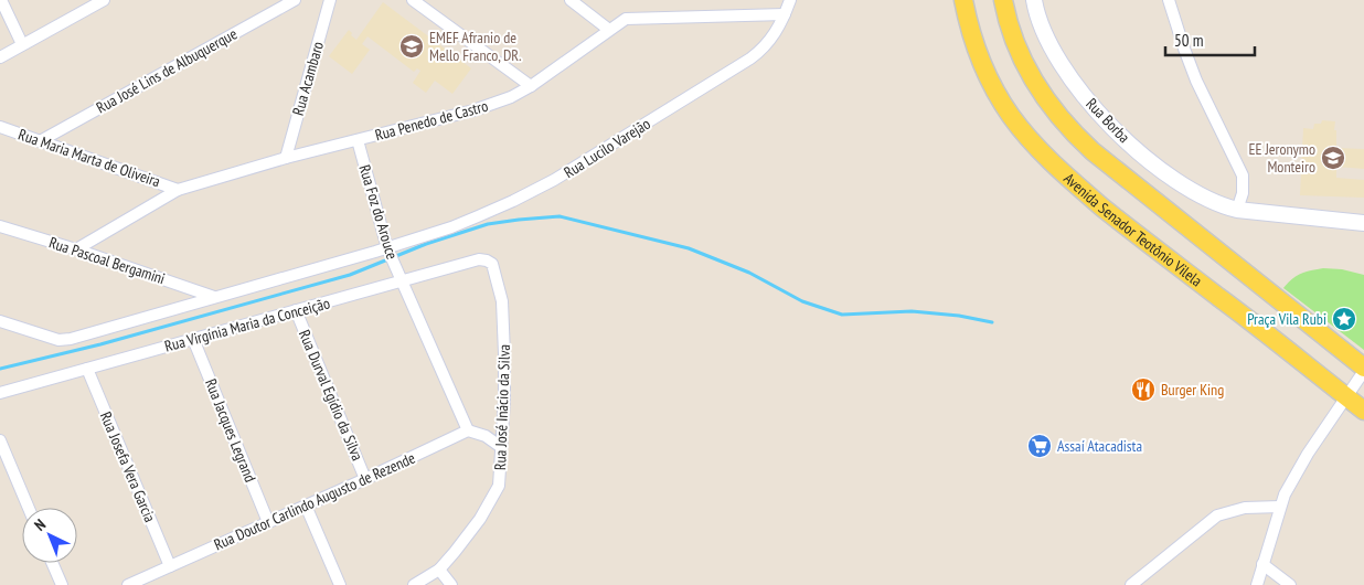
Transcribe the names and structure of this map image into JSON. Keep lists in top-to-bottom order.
{
  "streets": {
    "main road": ["Avenida Senador Teotônio Vilela"],
    "street": [
      "Rua José Lins de Albuquerque",
      "Rua Acambaro",
      "Rua Penedo de Castro",
      "Rua Borba",
      "Rua Lucilo Varejão",
      "Rua Maria Marta de Oliveira",
      "Rua Foz do Arouce",
      "Rua Pascoal Bergamini",
      "Rua Virgínia Maria da Conceição",
      "Rua Durval Egídio da Silva",
      "Rua José Inácio da Silva",
      "Rua Jacques Legrand",
      "Rua Josefa Vera Garcia",
      "Rua Doutor Carlindo Augusto de Rezende"
    ]
  },
  "crossings": [
    ["Rua José Lins de Albuquerque", "Rua Maria Marta de Oliveira"],
    ["Rua Acambaro", "Rua Penedo de Castro"],
    ["Rua Penedo de Castro", "Rua Lucilo Varejão"],
    ["Rua Penedo de Castro", "Rua Maria Marta de Oliveira"],
    ["Rua Penedo de Castro", "Rua Foz do Arouce"],
    ["Rua Penedo de Castro", "Rua Pascoal Bergamini"],
    ["Rua Lucilo Varejão", "Rua Foz do Arouce"],
    ["Rua Foz do Arouce", "Rua Virgínia Maria da Conceição"],
    ["Rua Foz do Arouce", "Rua Doutor Carlindo Augusto de Rezende"],
    ["Rua Virgínia Maria da Conceição", "Rua Durval Egídio da Silva"],
    ["Rua Virgínia Maria da Conceição", "Rua José Inácio da Silva"],
    ["Rua Virgínia Maria da Conceição", "Rua Jacques Legrand"],
    ["Rua Virgínia Maria da Conceição", "Rua Josefa Vera Garcia"],
    ["Rua Durval Egídio da Silva", "Rua Doutor Carlindo Augusto de Rezende"],
    ["Rua Jacques Legrand", "Rua Doutor Carlindo Augusto de Rezende"],
    ["Rua Josefa Vera Garcia", "Rua Doutor Carlindo Augusto de Rezende"]
  ],
  "places": {
    "school or university": ["EMEF Afranio de Mello Franco, DR.", "EE Jeronymo Monteiro"],
    "place": ["Praça Vila Rubi"],
    "restaurant": ["Burger King"],
    "supermarket": ["Assaí Atacadista"]
  },
  "scale_bar": "50 m",
  "north": "top left"
}
